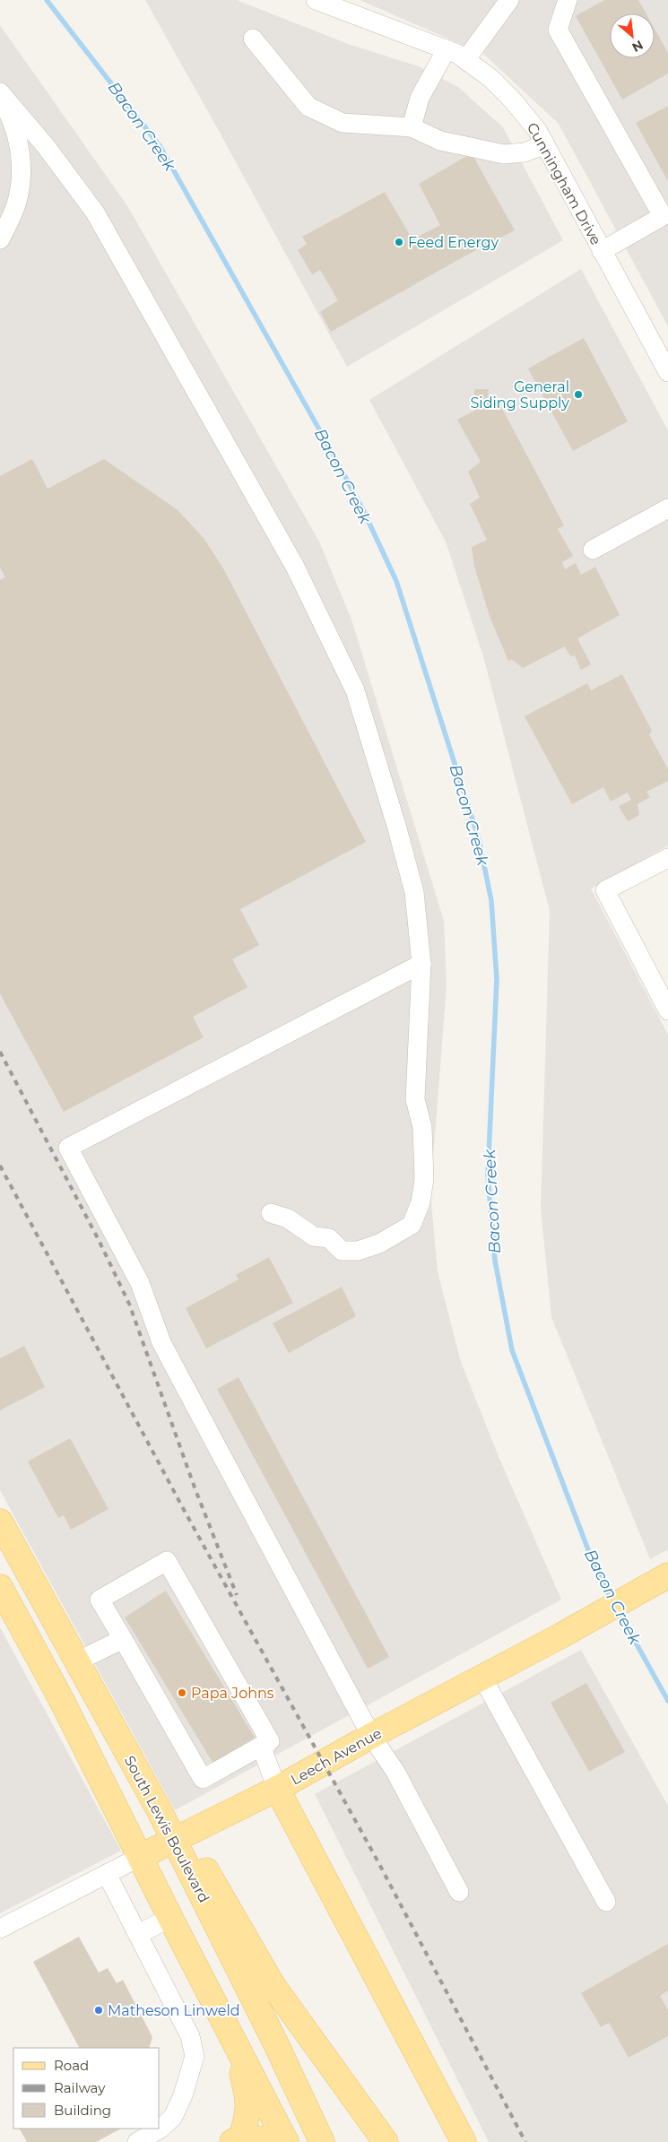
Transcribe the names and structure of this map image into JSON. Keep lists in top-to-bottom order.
{
  "streets": {
    "main road": ["Leech Avenue", "South Lewis Boulevard"],
    "street": ["Cunningham Drive"]
  },
  "crossings": [
    ["Leech Avenue", "South Lewis Boulevard"]
  ],
  "water": ["Bacon Creek"],
  "places": [
    "Feed Energy",
    "General Siding Supply",
    "Papa Johns",
    "Matheson Linweld"
  ],
  "legend": ["Road", "Railway", "Building"],
  "north": "bottom right"
}
